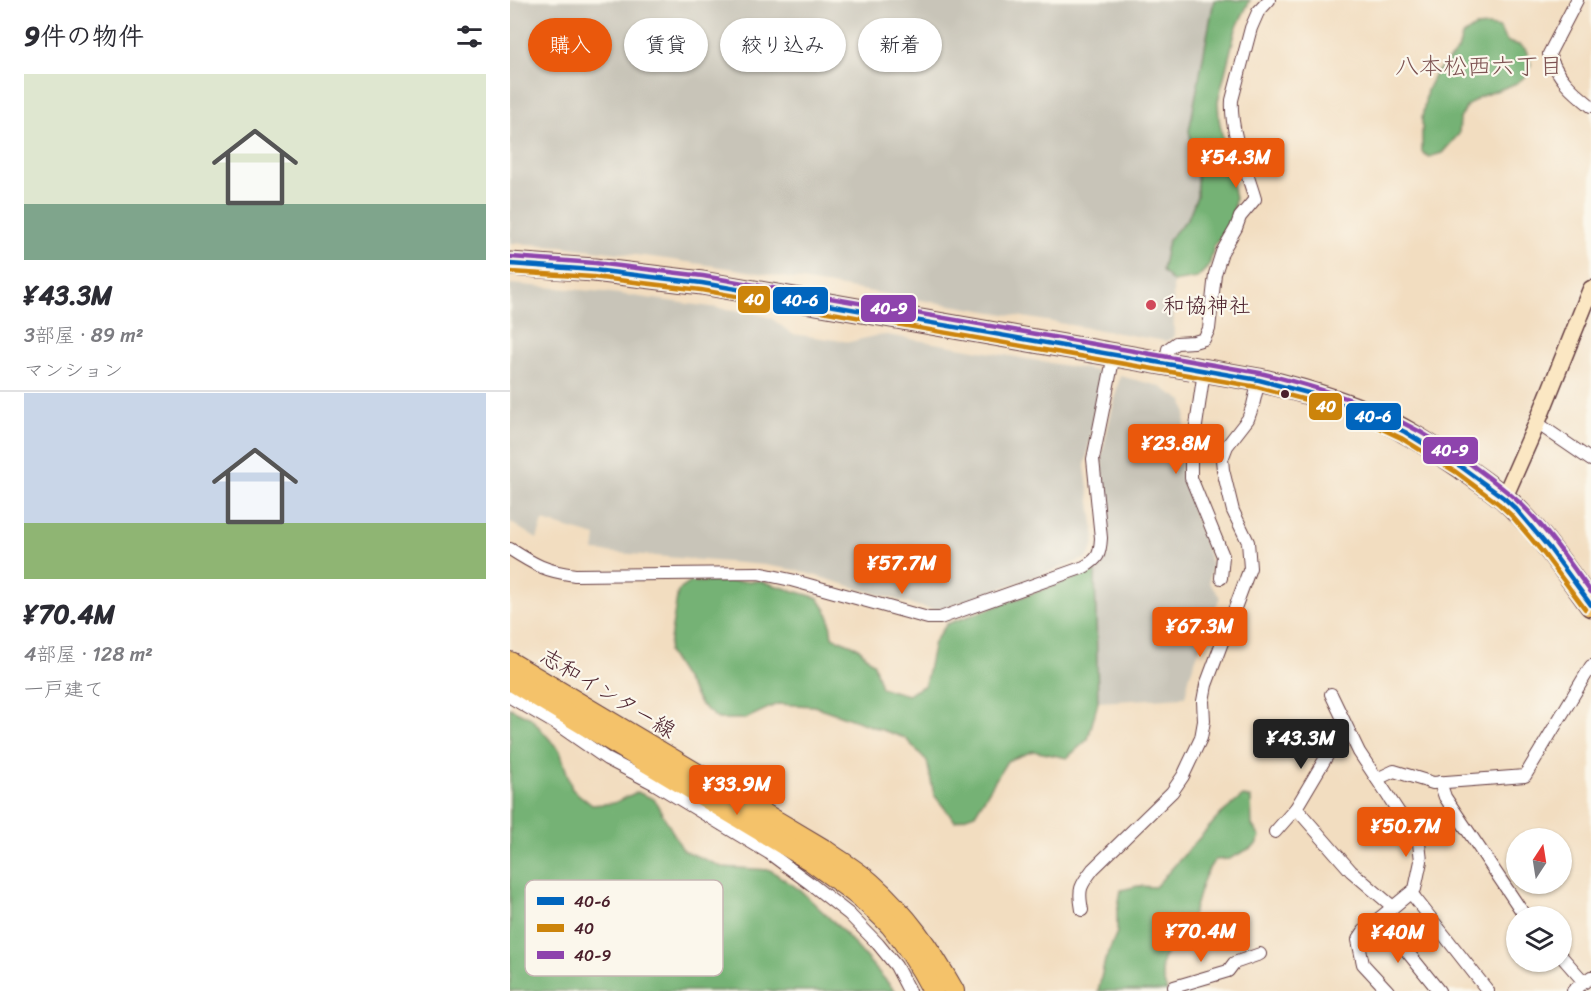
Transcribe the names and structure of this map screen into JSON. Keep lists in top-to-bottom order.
{
  "streets": {
    "main road": ["志和インター線"]
  },
  "districts": ["八本松西六丁目"],
  "places": ["和協神社"],
  "lines": ["transit line 40-9", "transit line 40-6", "transit line 40"],
  "legend": ["40-6", "40", "40-9"],
  "north": "top",
  "page": {
    "heading": "9件の物件",
    "chip": [
      "購入",
      "賃貸",
      "絞り込み",
      "新着"
    ],
    "list": [
      {
        "name": "¥43.3M",
        "note": "3部屋 · 89 m² · マンション"
      },
      {
        "name": "¥70.4M",
        "note": "4部屋 · 128 m² · 一戸建て"
      }
    ],
    "price": [
      "¥54.3M",
      "¥23.8M",
      "¥57.7M",
      "¥67.3M",
      "¥43.3M",
      "¥33.9M",
      "¥50.7M",
      "¥70.4M",
      "¥40M"
    ]
  }
}
